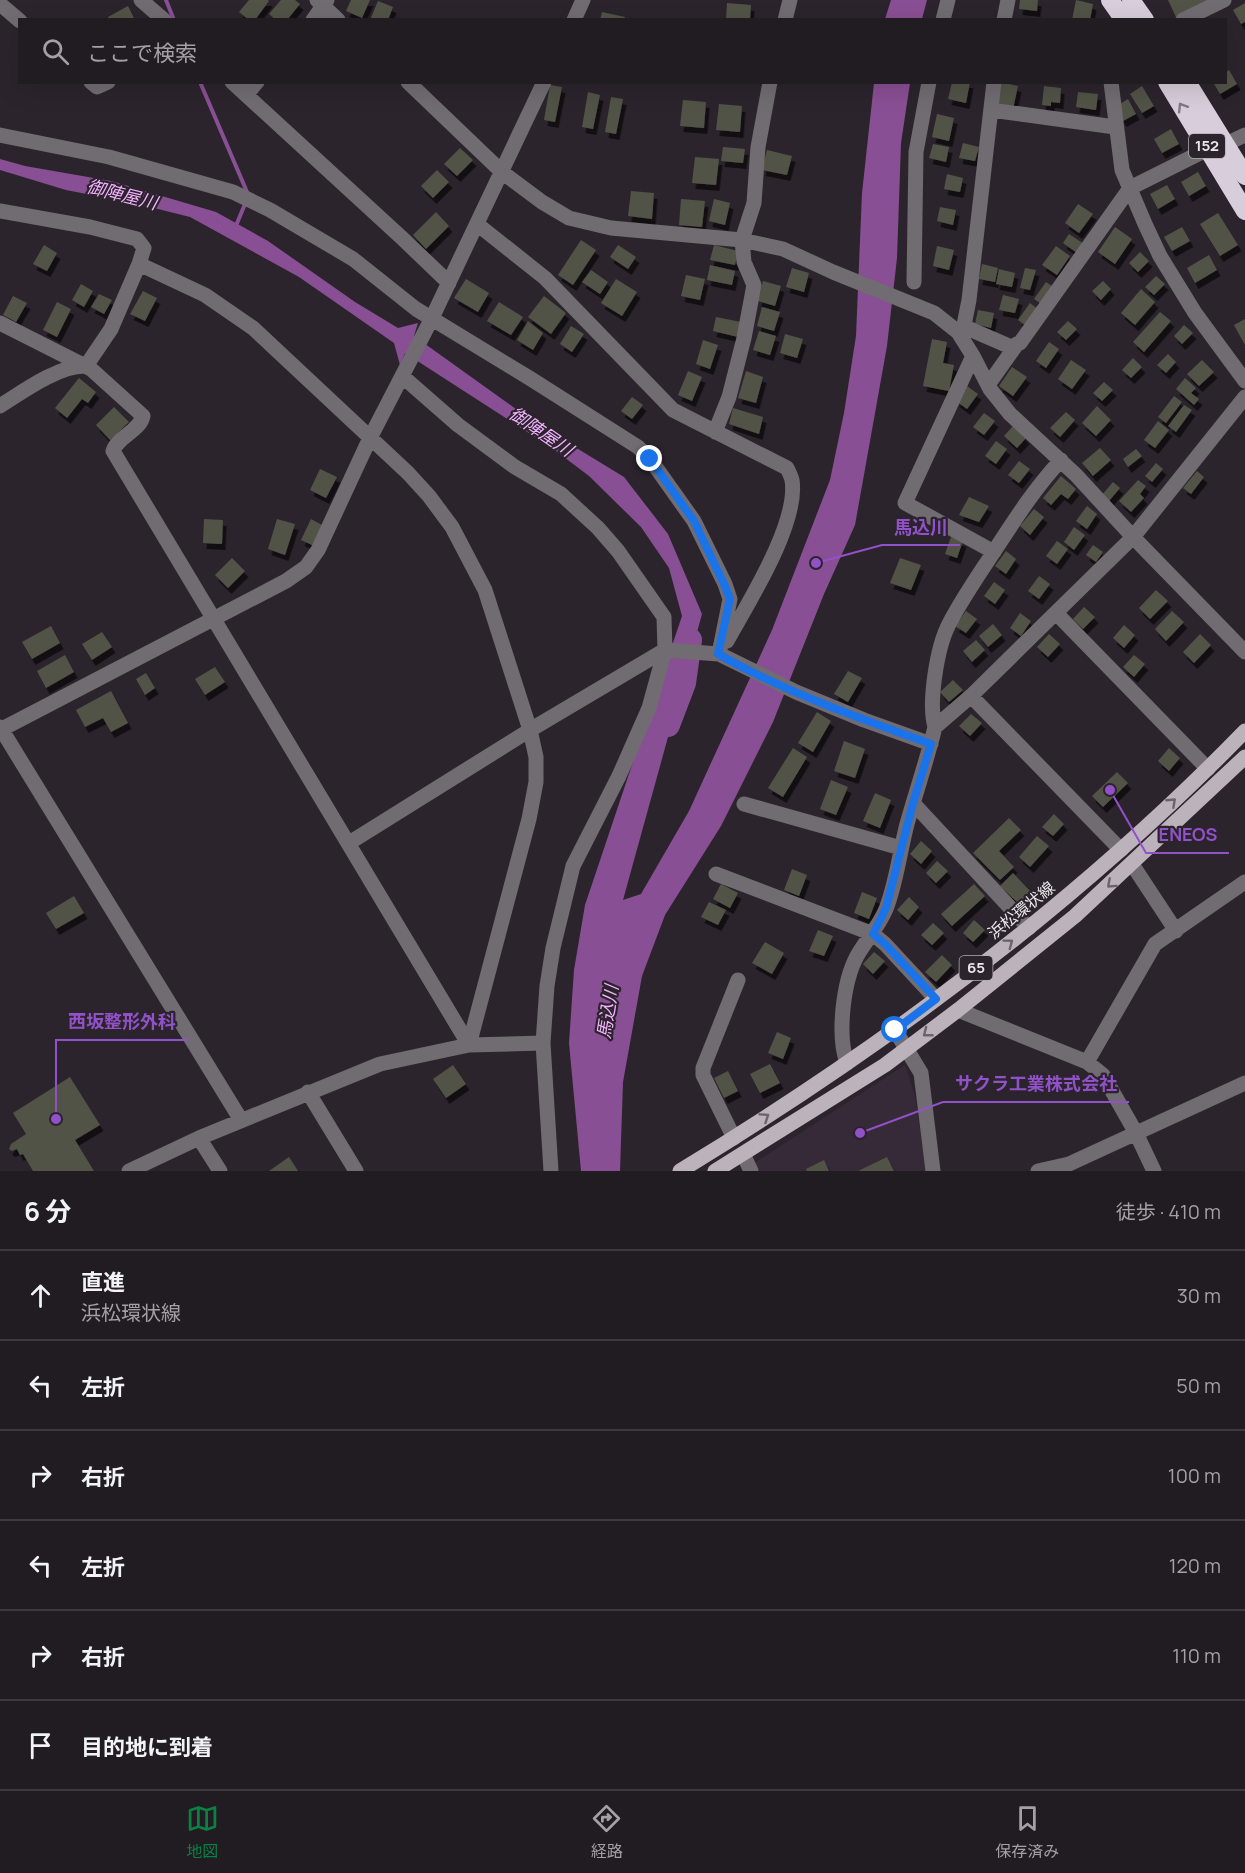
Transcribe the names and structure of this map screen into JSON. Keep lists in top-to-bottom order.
{
  "streets": {
    "highway": ["152"],
    "main road": ["浜松環状線", "65"]
  },
  "water": ["御陣屋川", "馬込川"],
  "places": [
    "馬込川",
    "ENEOS",
    "西坂整形外科",
    "サクラ工業株式会社"
  ],
  "page": {
    "search": "ここで検索",
    "heading": ["6 分", "徒歩 · 410 m"],
    "list": [
      ["直進", "浜松環状線", "30 m"],
      ["左折", "50 m"],
      ["右折", "100 m"],
      ["左折", "120 m"],
      ["右折", "110 m"],
      "目的地に到着"
    ],
    "nav": ["地図", "経路", "保存済み"]
  }
}
